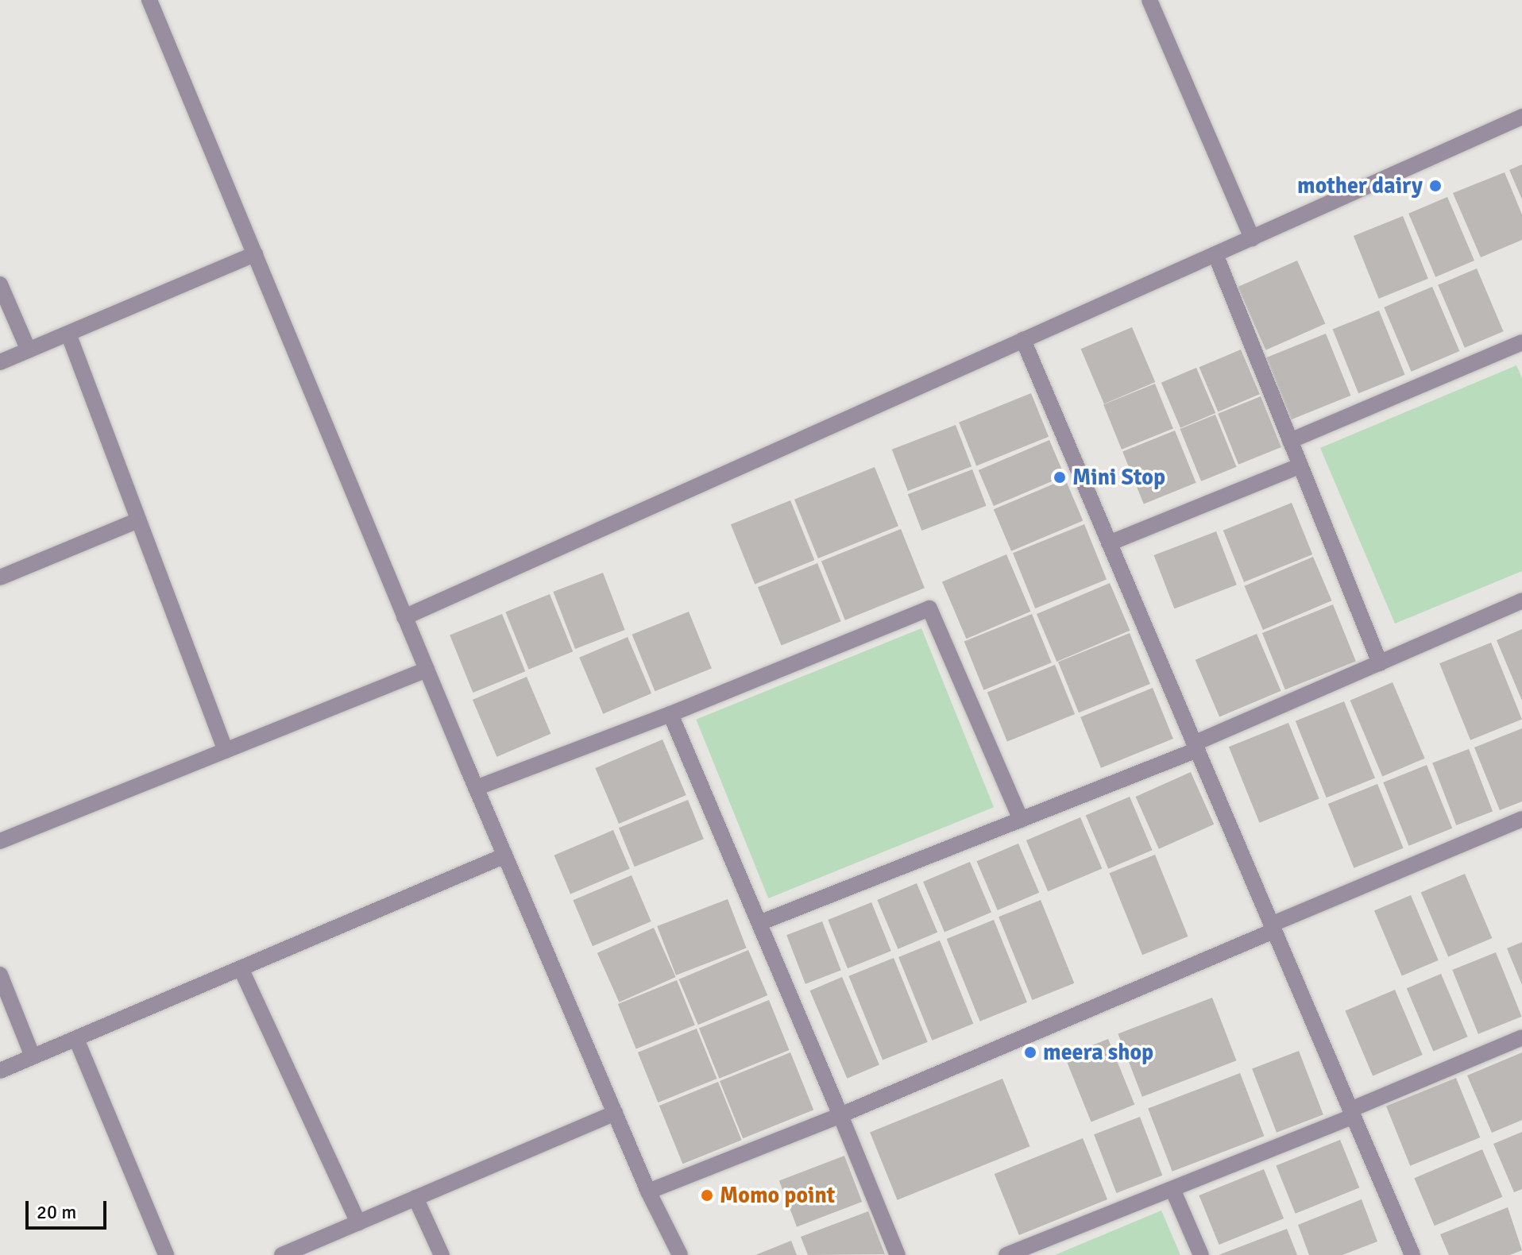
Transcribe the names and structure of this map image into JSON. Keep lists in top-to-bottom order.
{
  "places": [
    "mother dairy",
    "Mini Stop",
    "meera shop",
    "Momo point"
  ],
  "scale_bar": "20 m"
}
